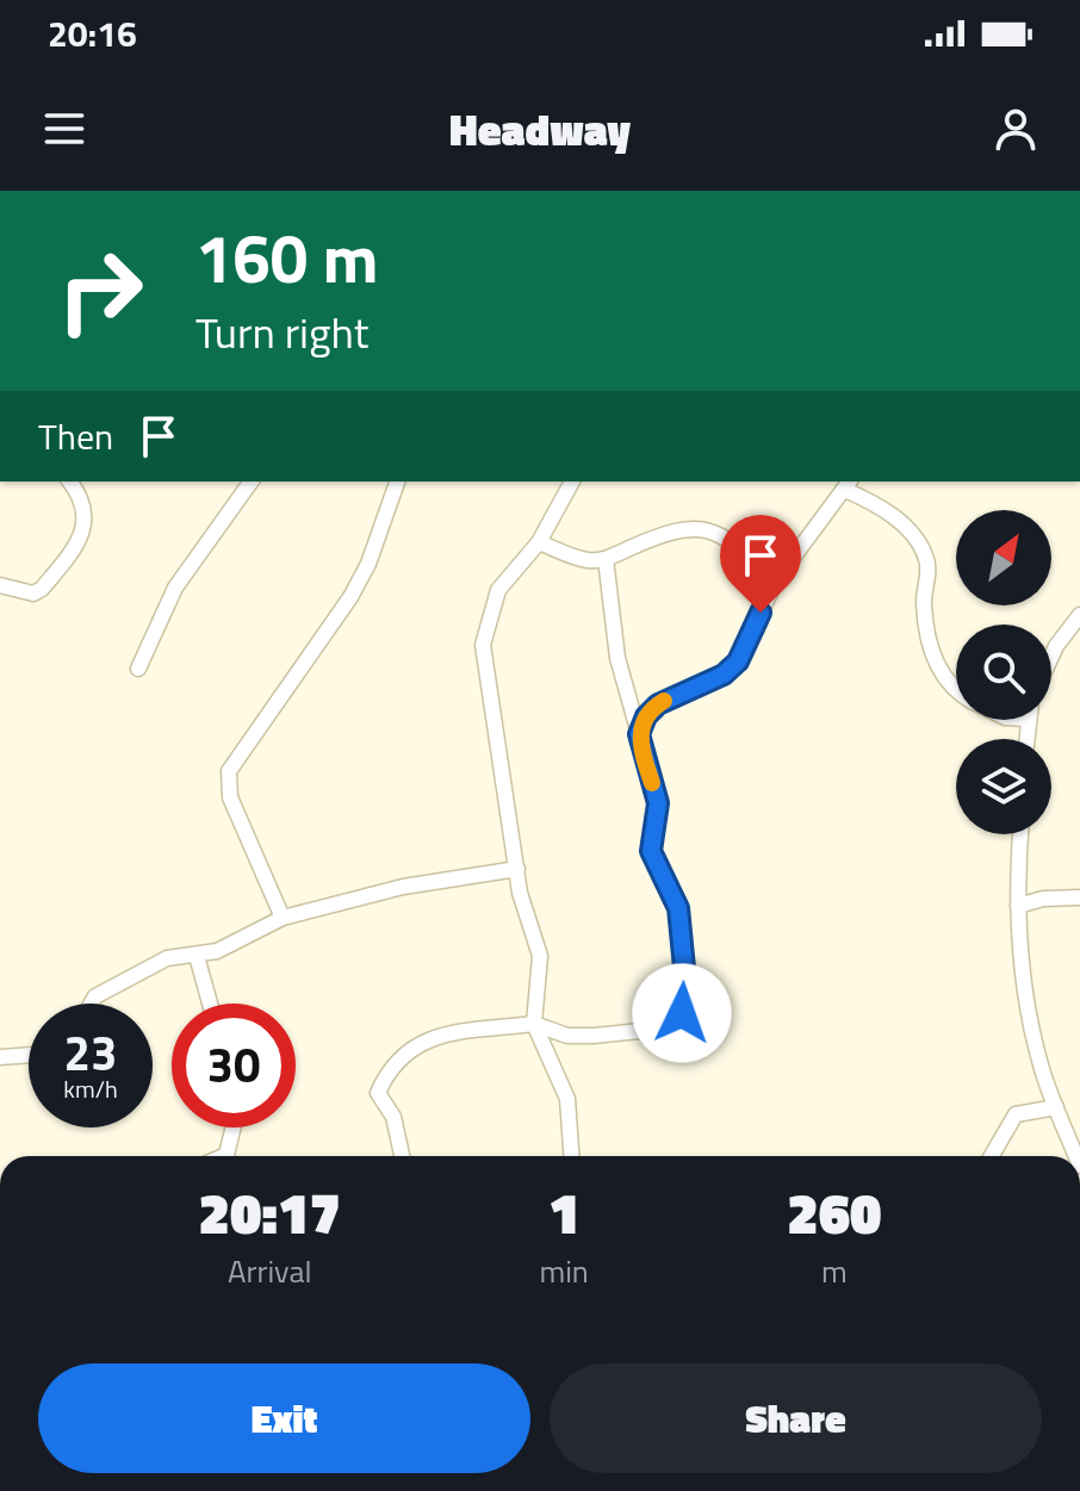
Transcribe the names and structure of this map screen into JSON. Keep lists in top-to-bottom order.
{
  "north": "top right",
  "page": {
    "status": "20:16",
    "header": "Headway",
    "turn": ["160 m", "Turn right"],
    "then": "Then",
    "speed": "23 km/h",
    "limit": "30",
    "eta": [
      "20:17",
      "Arrival",
      "1",
      "min",
      "260",
      "m"
    ],
    "buttons": ["Exit", "Share"]
  }
}
